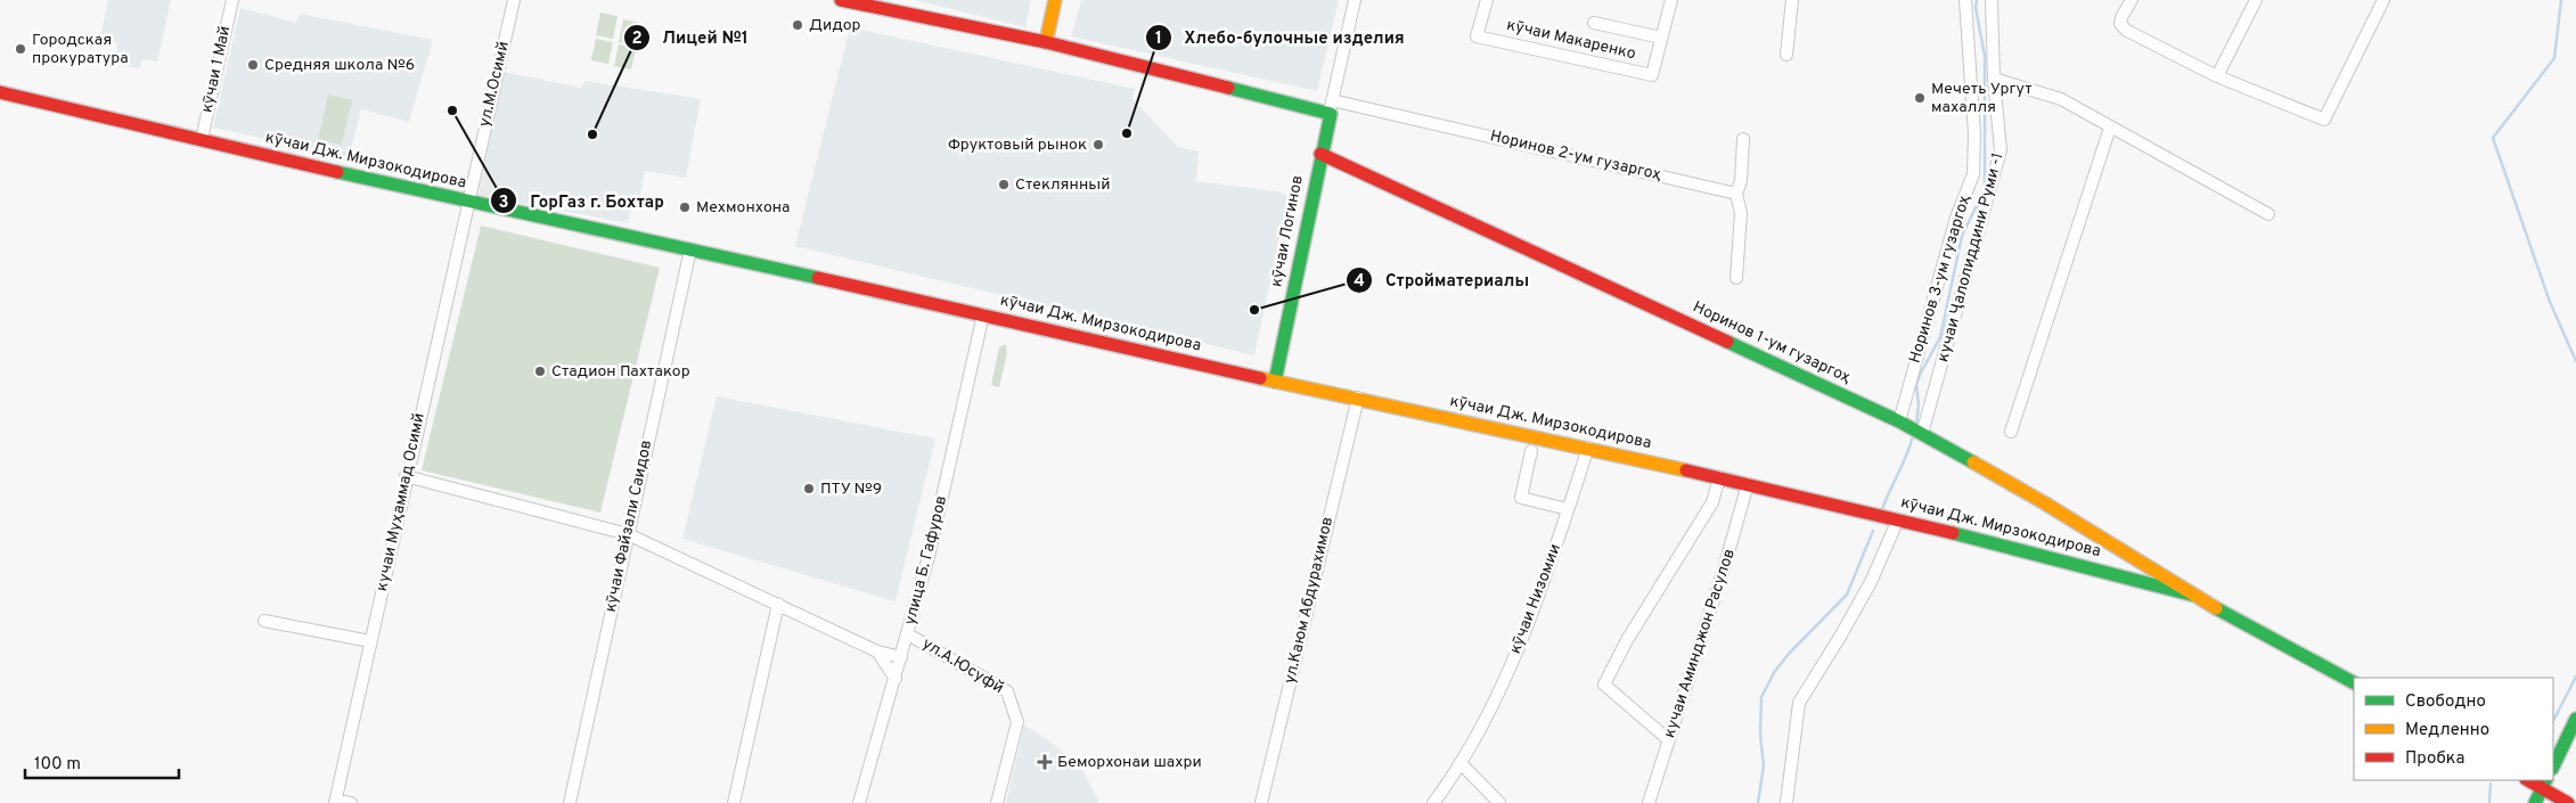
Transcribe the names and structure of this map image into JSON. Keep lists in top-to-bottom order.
{
  "streets": {
    "street": [
      "кӯчаи Макаренко",
      "кӯчаи 1 Май",
      "ул.М.Осимй",
      "Норинов 2-ум гузаргоҳ",
      "кӯчаи Дж. Мирзокодирова",
      "кӯчаи Логинов",
      "кучаи Ҷалолиддини Руми -1",
      "Норинов 3-ум гузаргоҳ",
      "Норинов 1-ум гузаргоҳ",
      "кучаи Муҳаммад Осимй",
      "кӯчаи Файзали Саидов",
      "улица Б. Гафуров",
      "кӯчаи Низомии",
      "ул.Каюм Абдурахимов",
      "кучаи Аминджон Расулов",
      "ул.А.Юсуфй"
    ]
  },
  "crossings": [
    ["кӯчаи 1 Май", "кӯчаи Дж. Мирзокодирова"],
    ["ул.М.Осимй", "кӯчаи Дж. Мирзокодирова"],
    ["ул.М.Осимй", "кучаи Муҳаммад Осимй"],
    ["кӯчаи Дж. Мирзокодирова", "кӯчаи Логинов"],
    ["кӯчаи Дж. Мирзокодирова", "Норинов 1-ум гузаргоҳ"],
    ["кӯчаи Дж. Мирзокодирова", "кучаи Муҳаммад Осимй"],
    ["кӯчаи Дж. Мирзокодирова", "кӯчаи Файзали Саидов"],
    ["кӯчаи Дж. Мирзокодирова", "улица Б. Гафуров"],
    ["кӯчаи Дж. Мирзокодирова", "кӯчаи Низомии"],
    ["кӯчаи Дж. Мирзокодирова", "ул.Каюм Абдурахимов"],
    ["кӯчаи Дж. Мирзокодирова", "кучаи Аминджон Расулов"],
    ["кӯчаи Логинов", "Норинов 1-ум гузаргоҳ"],
    ["кучаи Ҷалолиддини Руми -1", "Норинов 3-ум гузаргоҳ"],
    ["кучаи Ҷалолиддини Руми -1", "Норинов 1-ум гузаргоҳ"],
    ["Норинов 3-ум гузаргоҳ", "Норинов 1-ум гузаргоҳ"],
    ["улица Б. Гафуров", "ул.А.Юсуфй"]
  ],
  "places": {
    "other": [
      "Дидор",
      "Городская прокуратура",
      "Средняя школа №6",
      "Мечеть Ургут махалля",
      "ГорГаз г. Бохтар",
      "Хлебо-булочные изделия",
      "Лицей №1",
      "Фруктовый рынок",
      "Стеклянный",
      "Мехмонхона",
      "Стройматериалы",
      "Стадион Пахтакор",
      "ПТУ №9"
    ],
    "health": ["Беморхонаи шахри"]
  },
  "legend": ["Свободно", "Медленно", "Пробка"],
  "scale_bar": "100 m"
}
